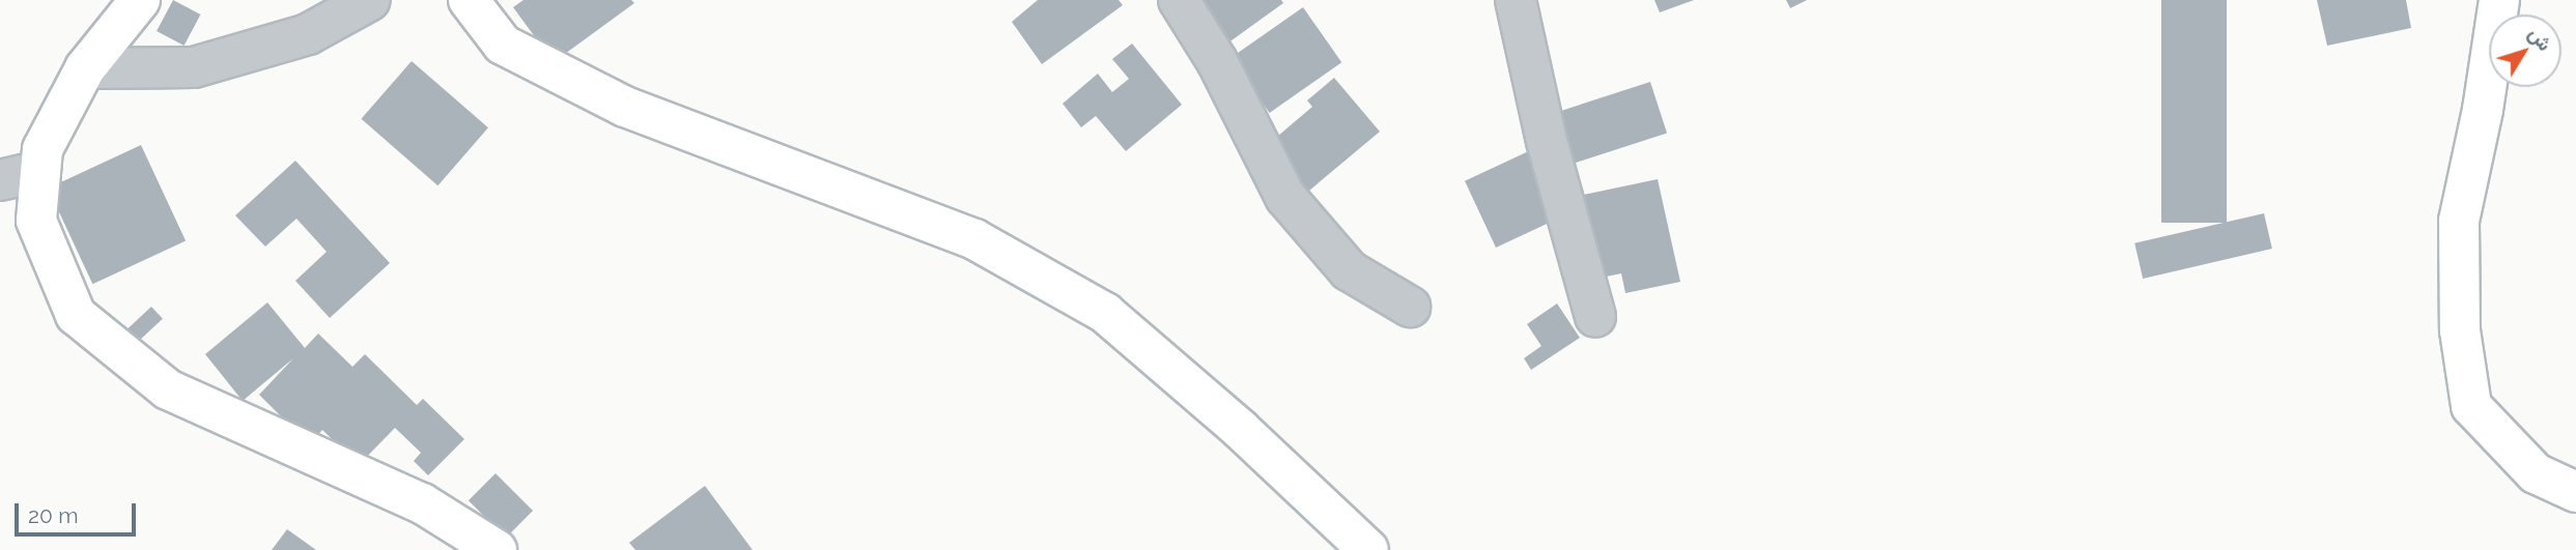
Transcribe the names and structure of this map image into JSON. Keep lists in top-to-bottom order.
{
  "scale_bar": "20 m",
  "north": "top right"
}
